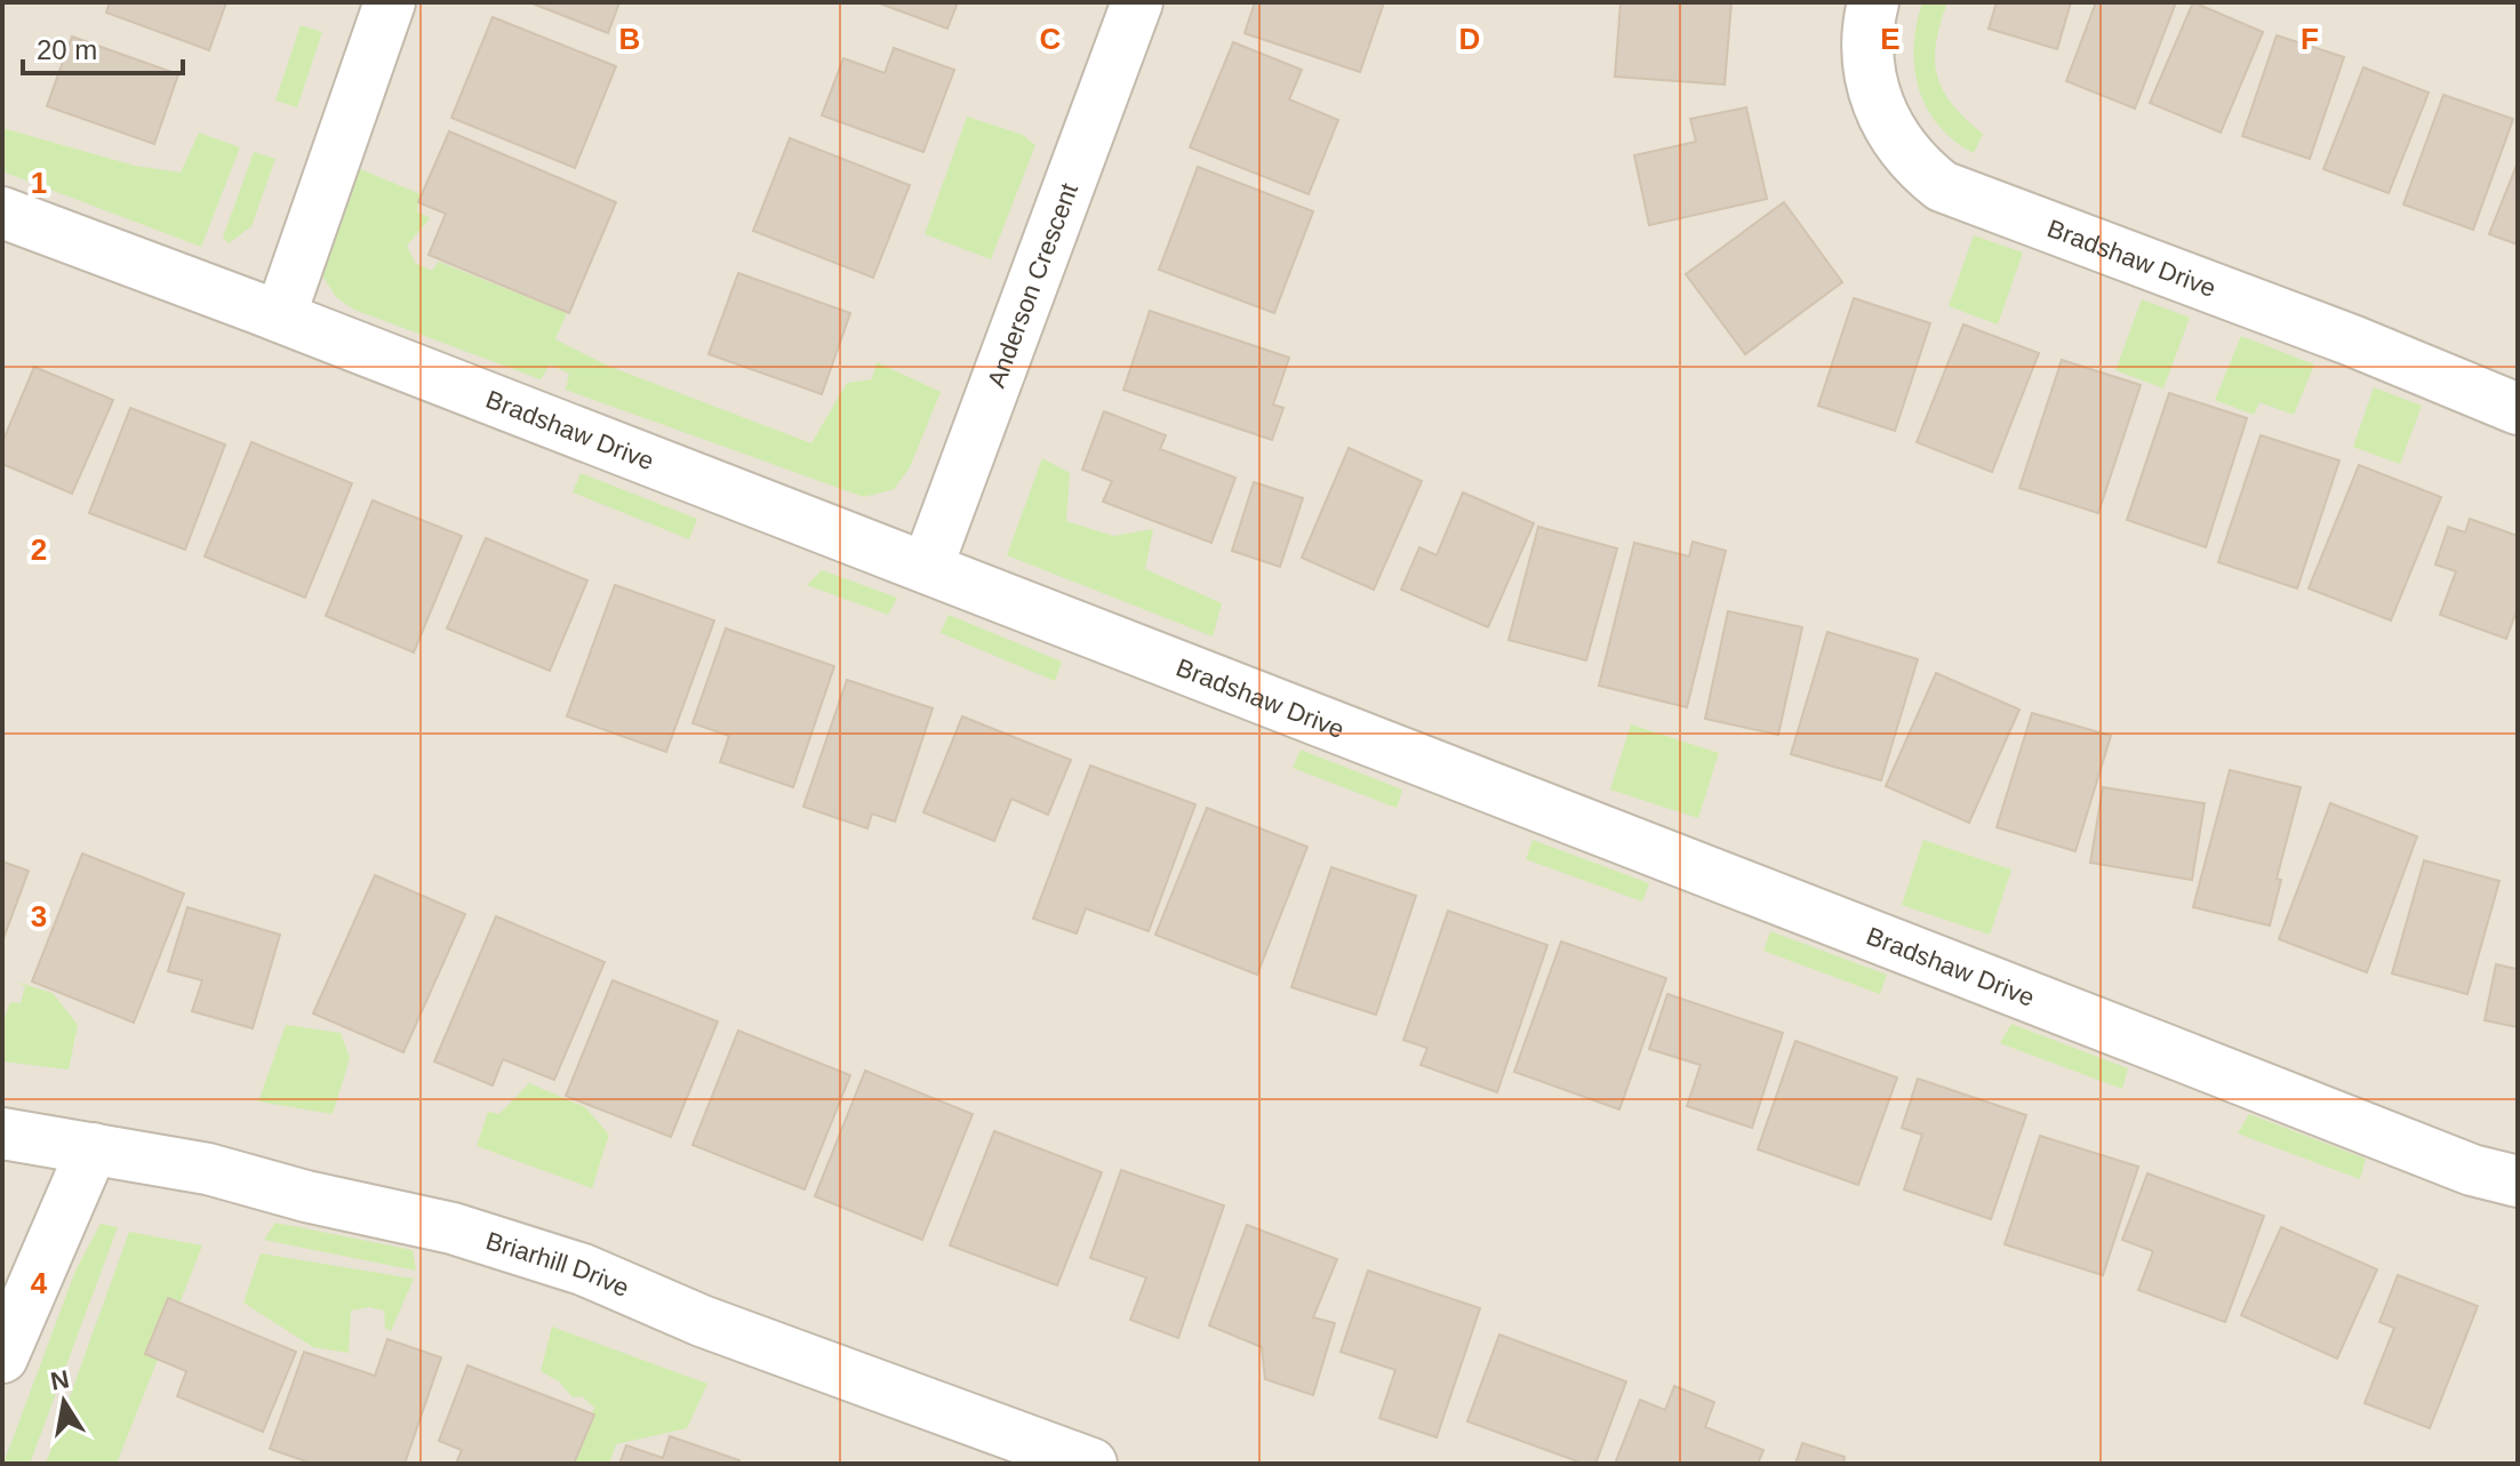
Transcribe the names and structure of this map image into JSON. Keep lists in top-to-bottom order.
{
  "streets": {
    "street": ["Bradshaw Drive", "Anderson Crescent", "Briarhill Drive"]
  },
  "crossings": [
    ["Bradshaw Drive", "Anderson Crescent"]
  ],
  "scale_bar": "20 m",
  "north": "top",
  "grid": {
    "columns": [
      "B",
      "C",
      "D",
      "E",
      "F"
    ],
    "rows": [
      "1",
      "2",
      "3",
      "4"
    ]
  }
}
